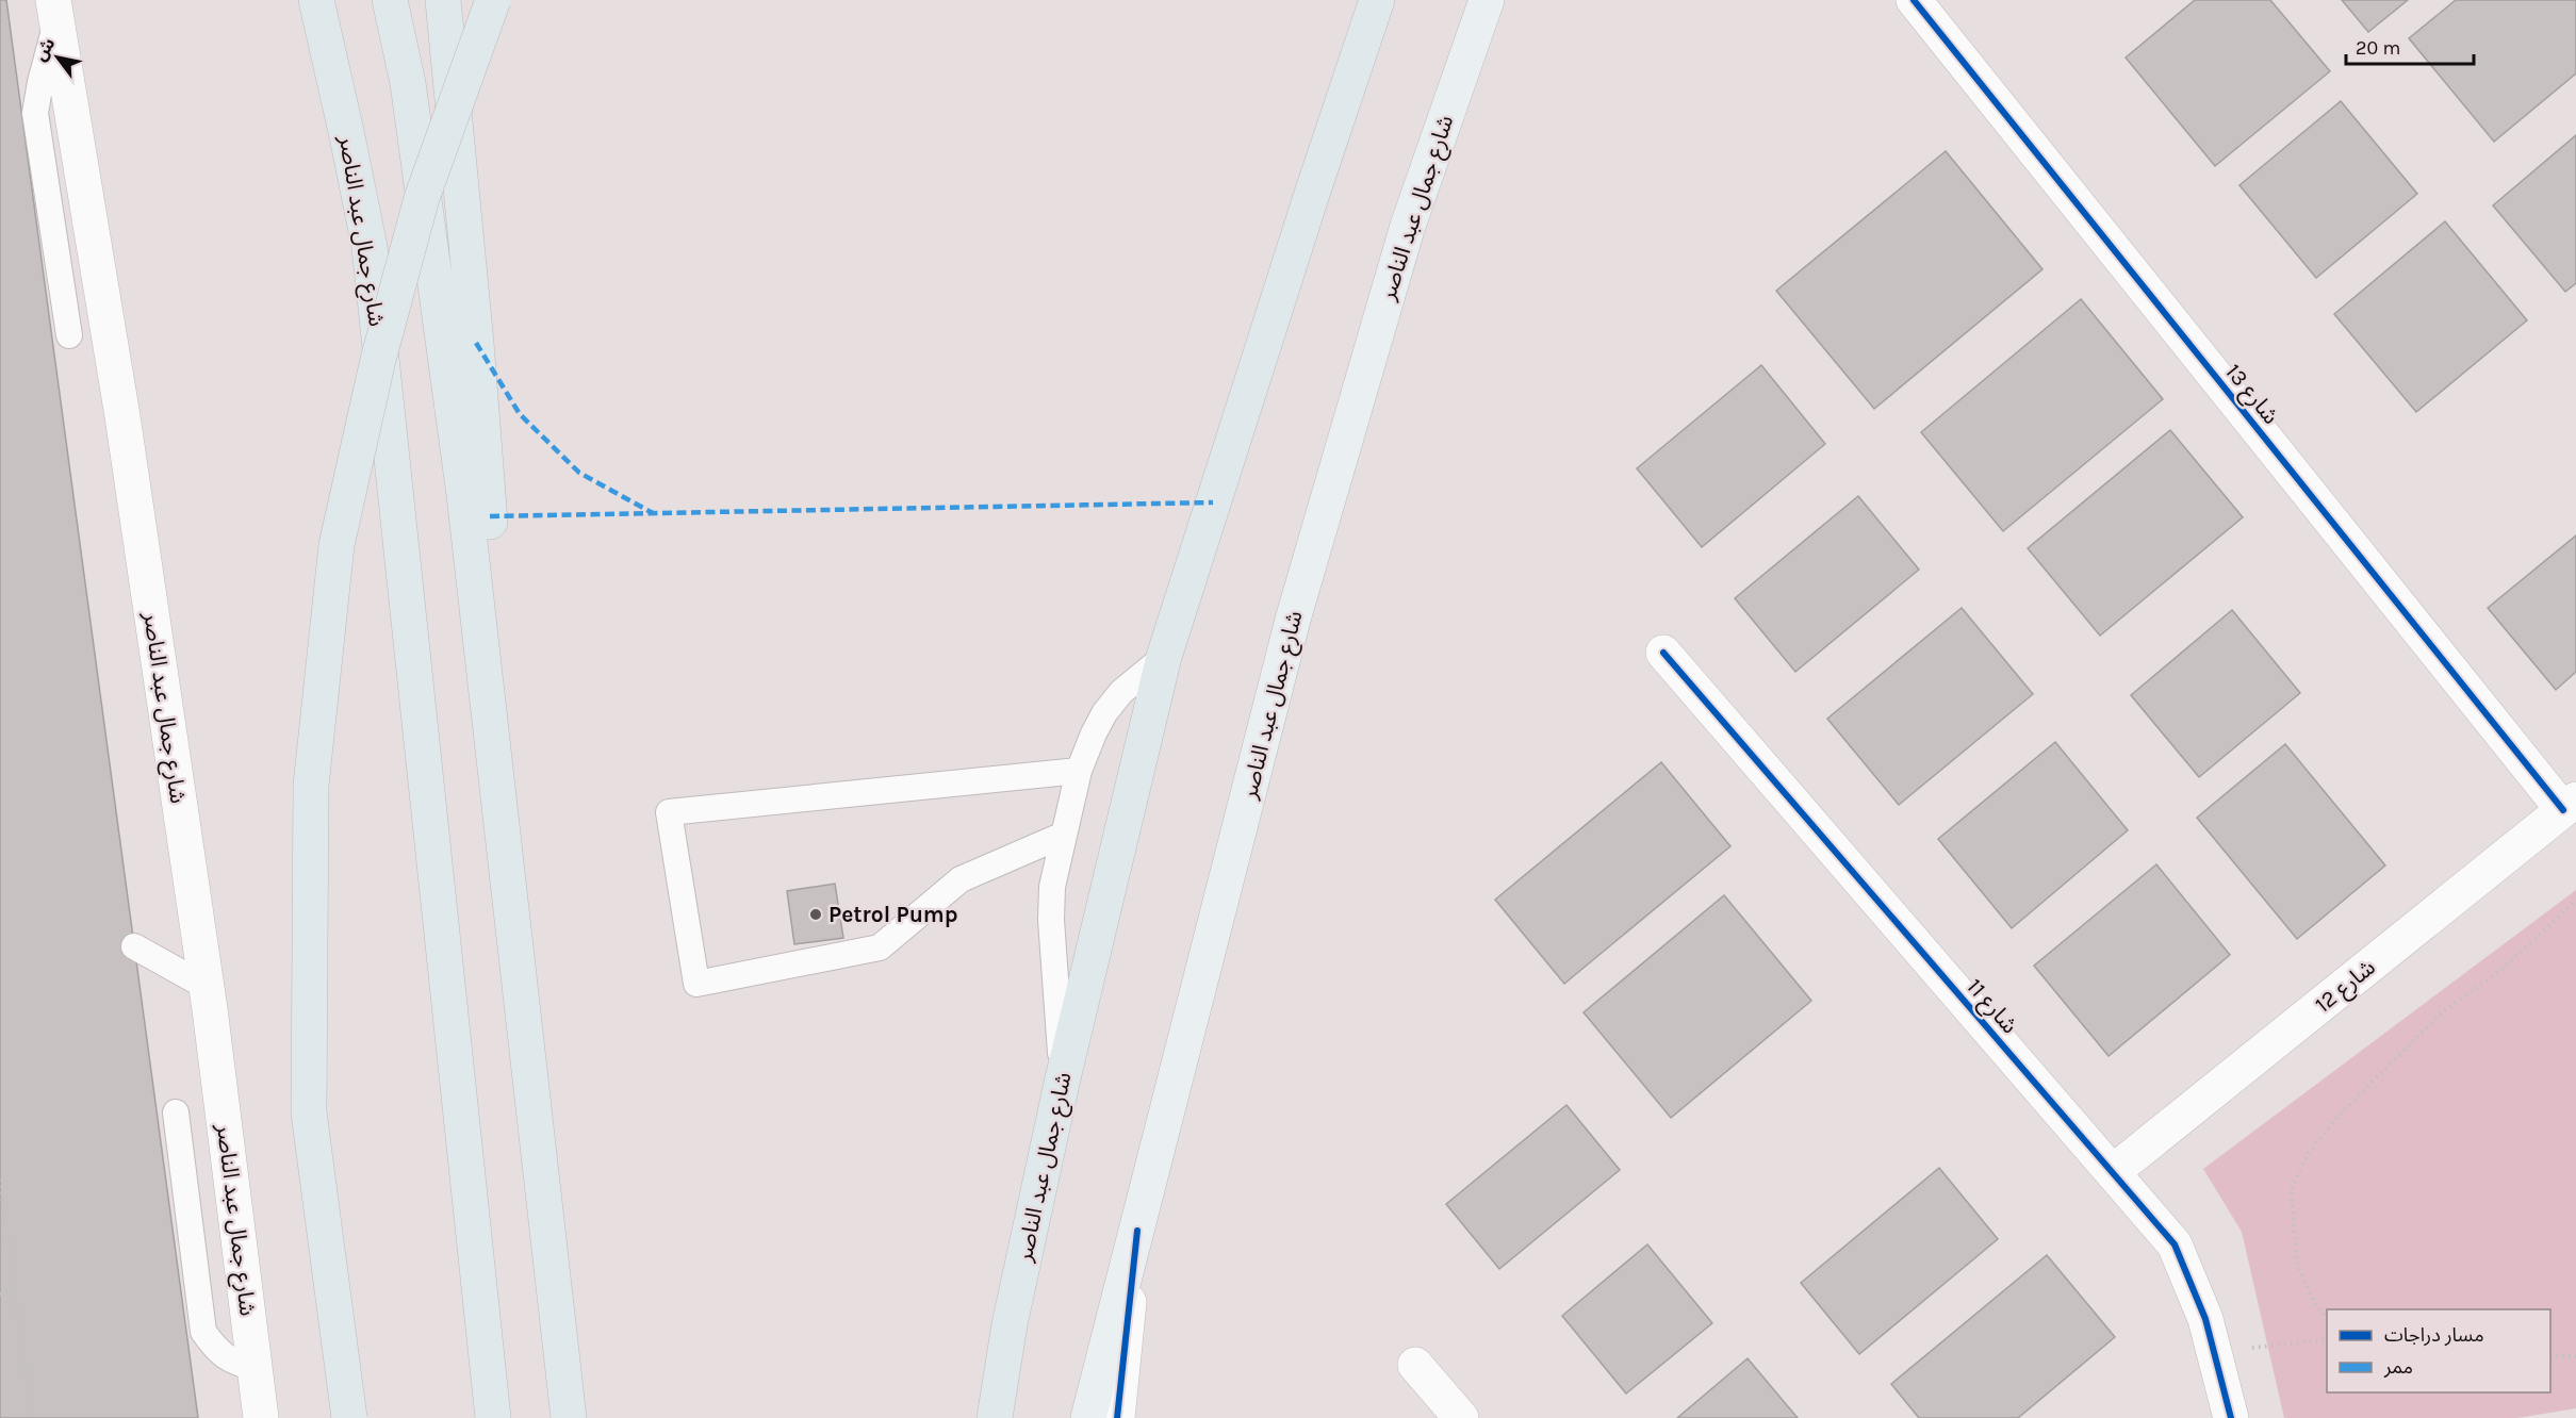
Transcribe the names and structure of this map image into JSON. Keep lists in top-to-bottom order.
{
  "streets": {
    "highway": ["شارع جمال عبد الناصر"],
    "street": ["شارع 13", "شارع 12", "شارع 11"]
  },
  "crossings": [
    ["شارع 13", "شارع 12"],
    ["شارع 12", "شارع 11"]
  ],
  "places": ["Petrol Pump"],
  "legend": ["مسار دراجات", "ممر"],
  "scale_bar": "20 m",
  "north": "top left"
}
